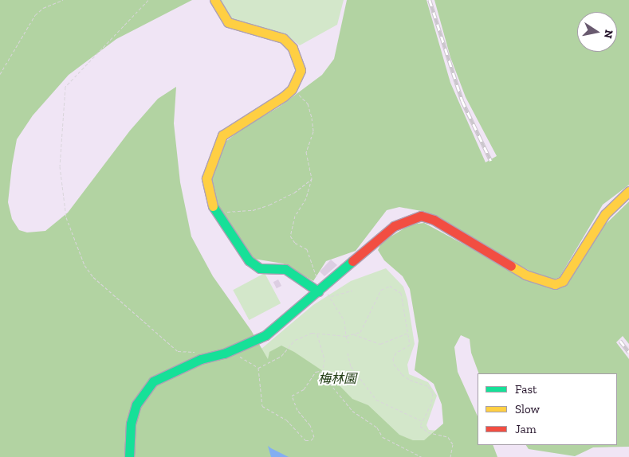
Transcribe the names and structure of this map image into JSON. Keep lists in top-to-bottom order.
{
  "parks": ["梅林園"],
  "legend": ["Fast", "Slow", "Jam"],
  "north": "right"
}
